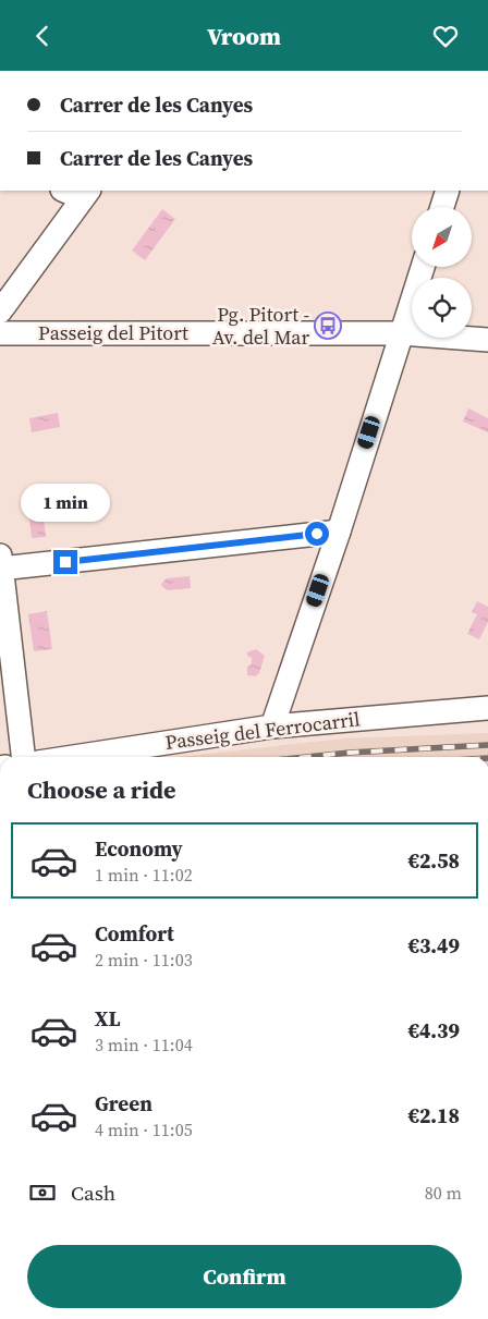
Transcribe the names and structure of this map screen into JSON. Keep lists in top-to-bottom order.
{
  "streets": {
    "street": ["Passeig del Pitort", "Passeig del Ferrocarril"]
  },
  "places": {
    "bus stop": ["Pg. Pitort - Av. del Mar"]
  },
  "north": "bottom left",
  "page": {
    "header": "Vroom",
    "banner": ["Carrer de les Canyes", "Carrer de les Canyes"],
    "bubble": "1 min",
    "heading": "Choose a ride",
    "list": [
      {
        "name": "Economy",
        "note": "1 min · 11:02",
        "value": "€2.58"
      },
      {
        "name": "Comfort",
        "note": "2 min · 11:03",
        "value": "€3.49"
      },
      {
        "name": "XL",
        "note": "3 min · 11:04",
        "value": "€4.39"
      },
      {
        "name": "Green",
        "note": "4 min · 11:05",
        "value": "€2.18"
      }
    ],
    "pay": ["Cash", "80 m"],
    "buttons": "Confirm"
  }
}
